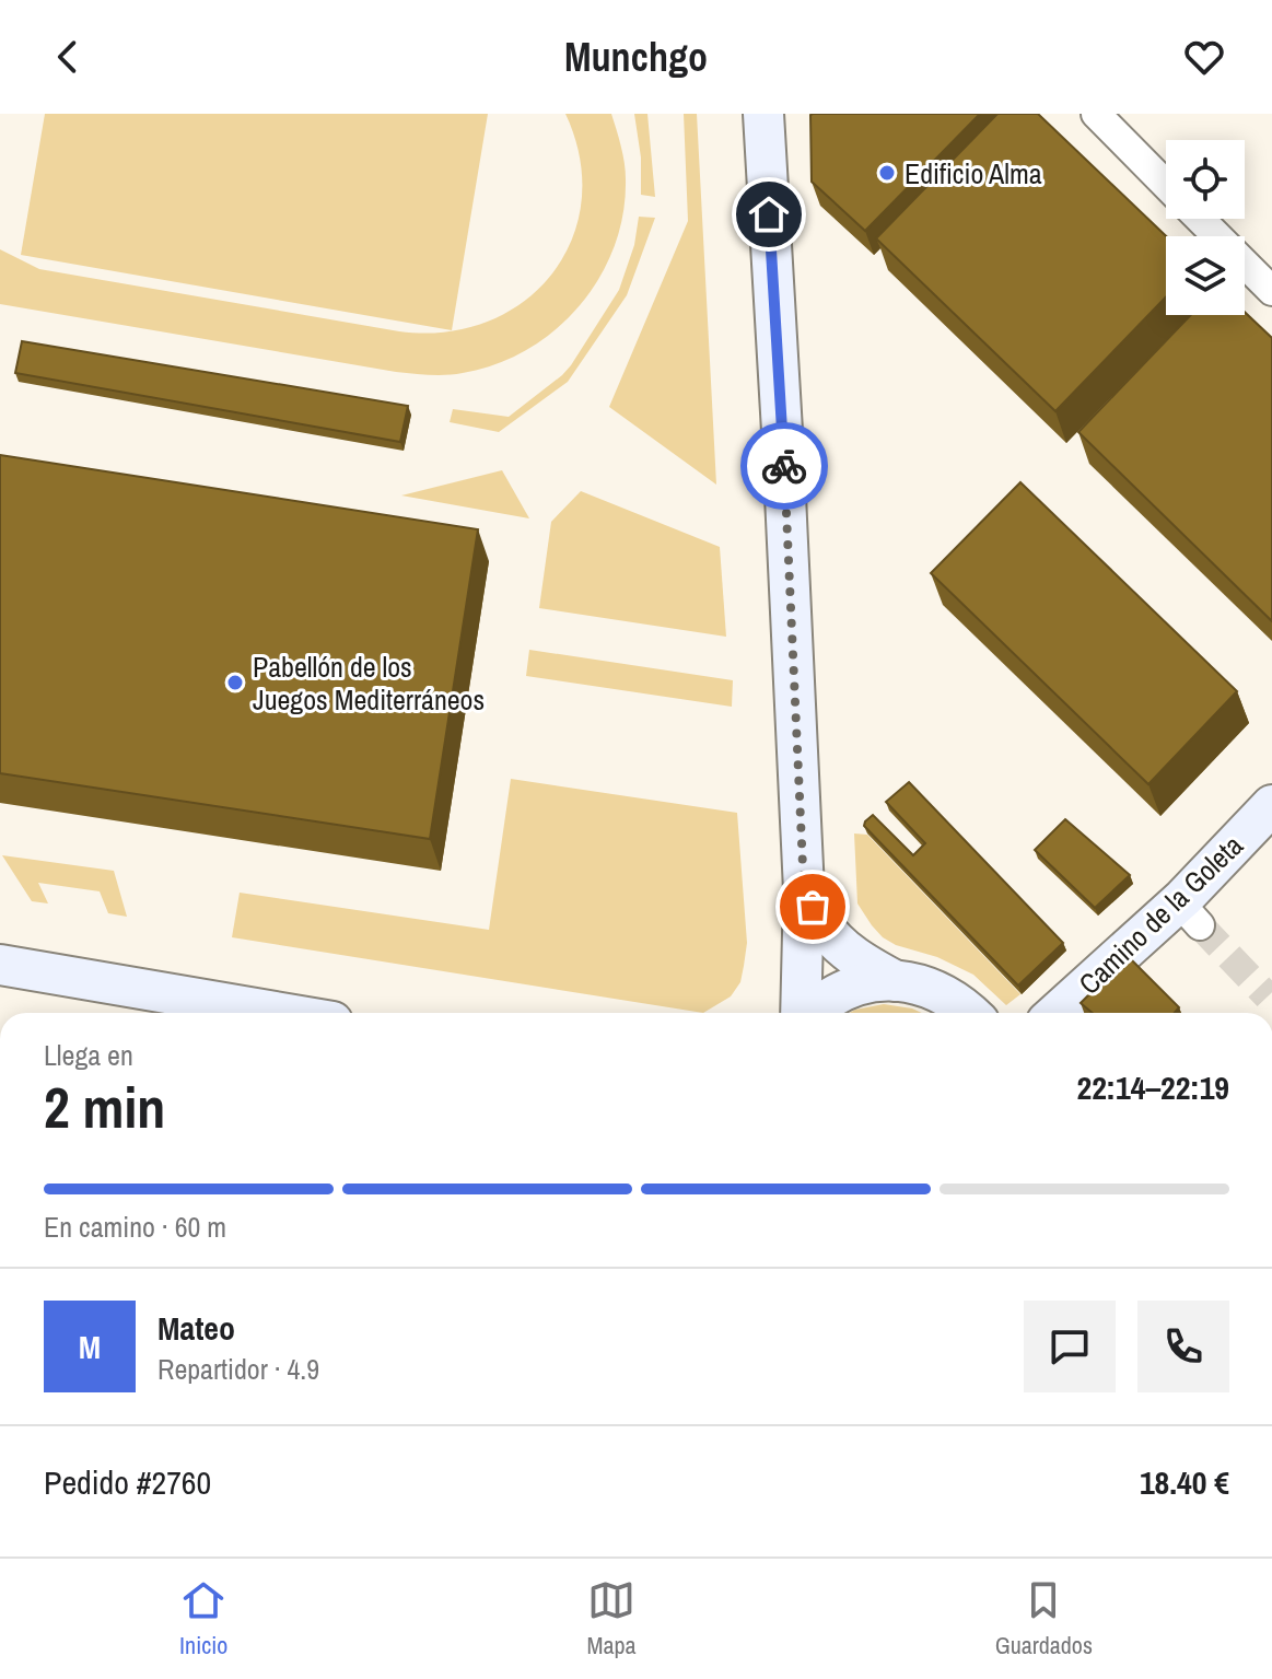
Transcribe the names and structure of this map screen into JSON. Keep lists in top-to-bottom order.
{
  "streets": {
    "street": ["Camino de la Goleta"]
  },
  "places": ["Edificio Alma", "Pabellón de los Juegos Mediterráneos"],
  "page": {
    "header": "Munchgo",
    "heading": ["2 min", "Llega en", "22:14–22:19"],
    "panel": [
      "Mateo",
      "Repartidor · 4.9",
      "Pedido #2760",
      "18.40 €"
    ],
    "bar": "En camino · 60 m",
    "round": "M",
    "tabs": ["Inicio", "Mapa", "Guardados"]
  }
}
